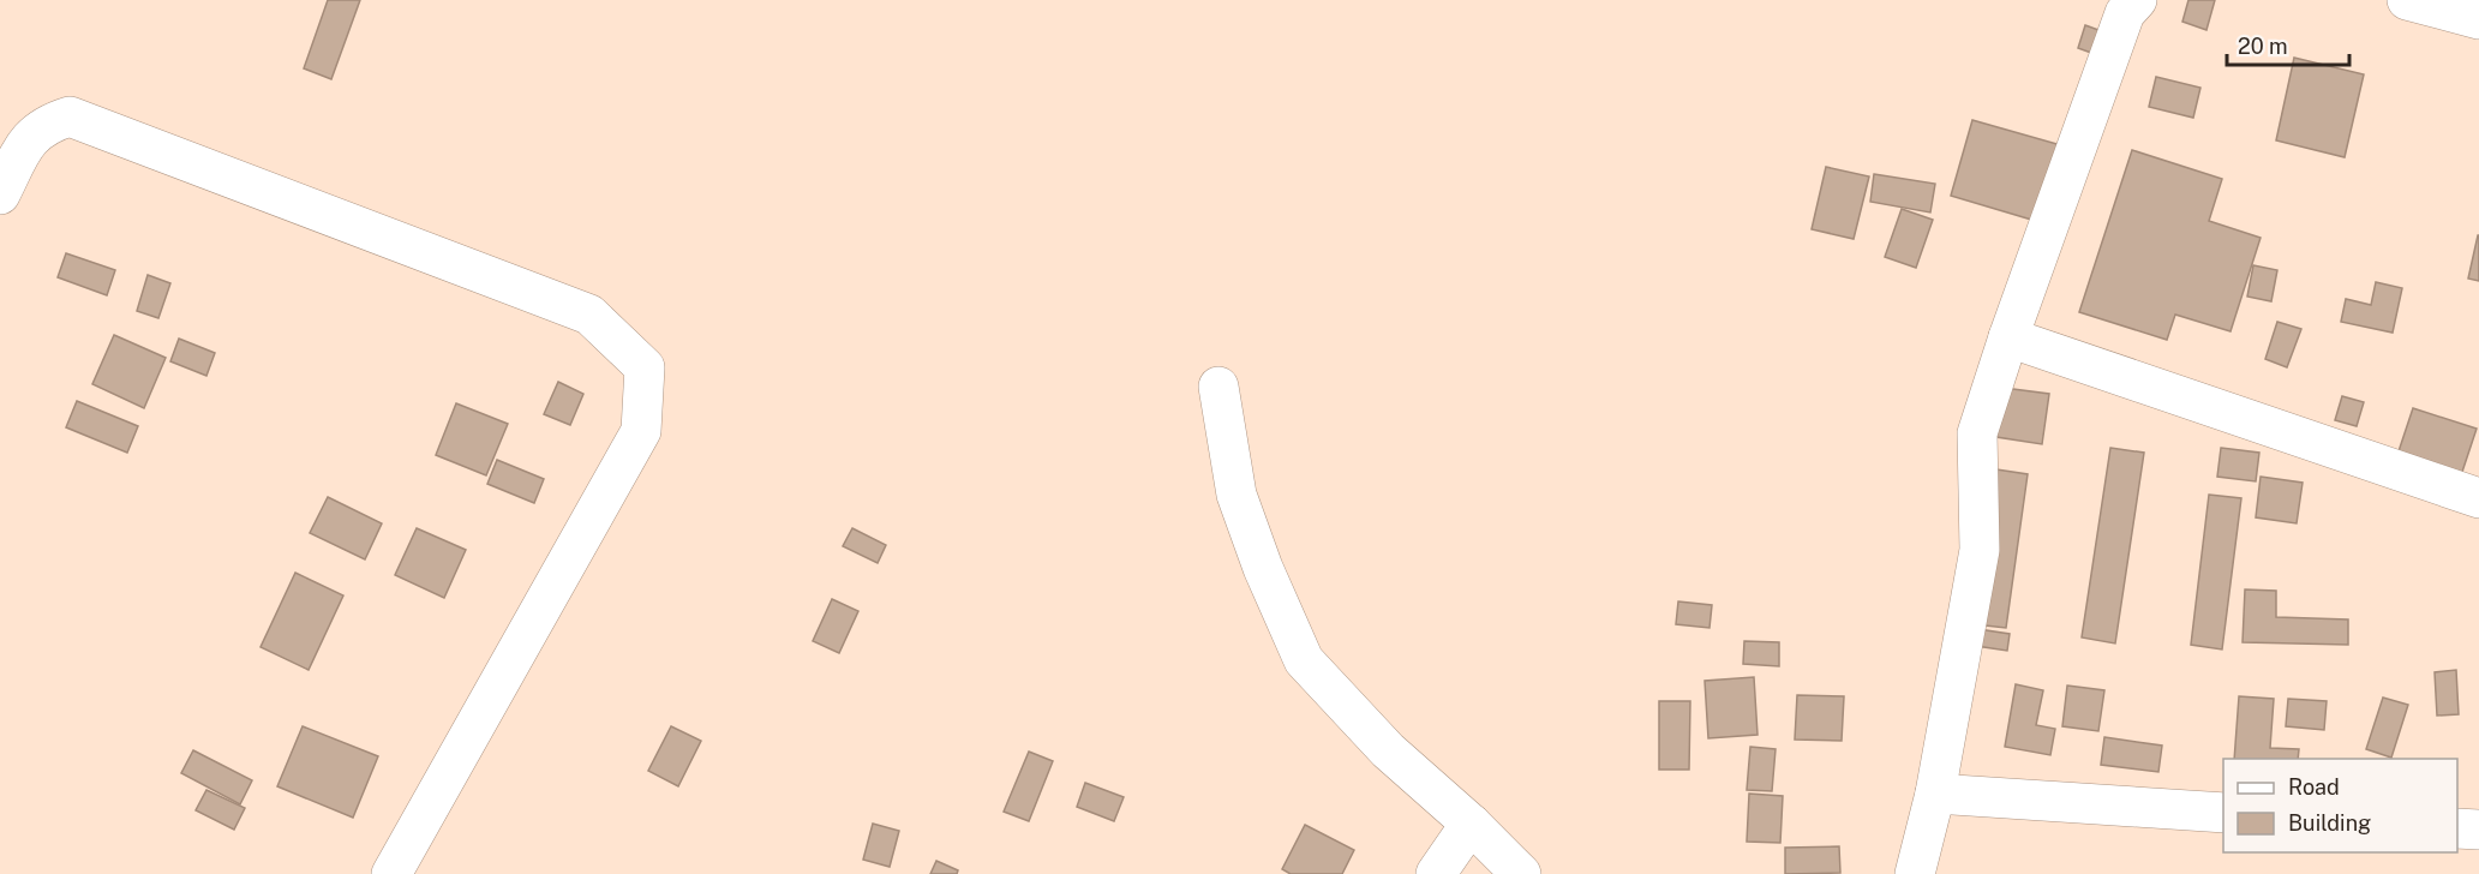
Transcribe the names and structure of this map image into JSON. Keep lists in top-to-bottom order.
{
  "legend": ["Road", "Building"],
  "scale_bar": "20 m"
}
